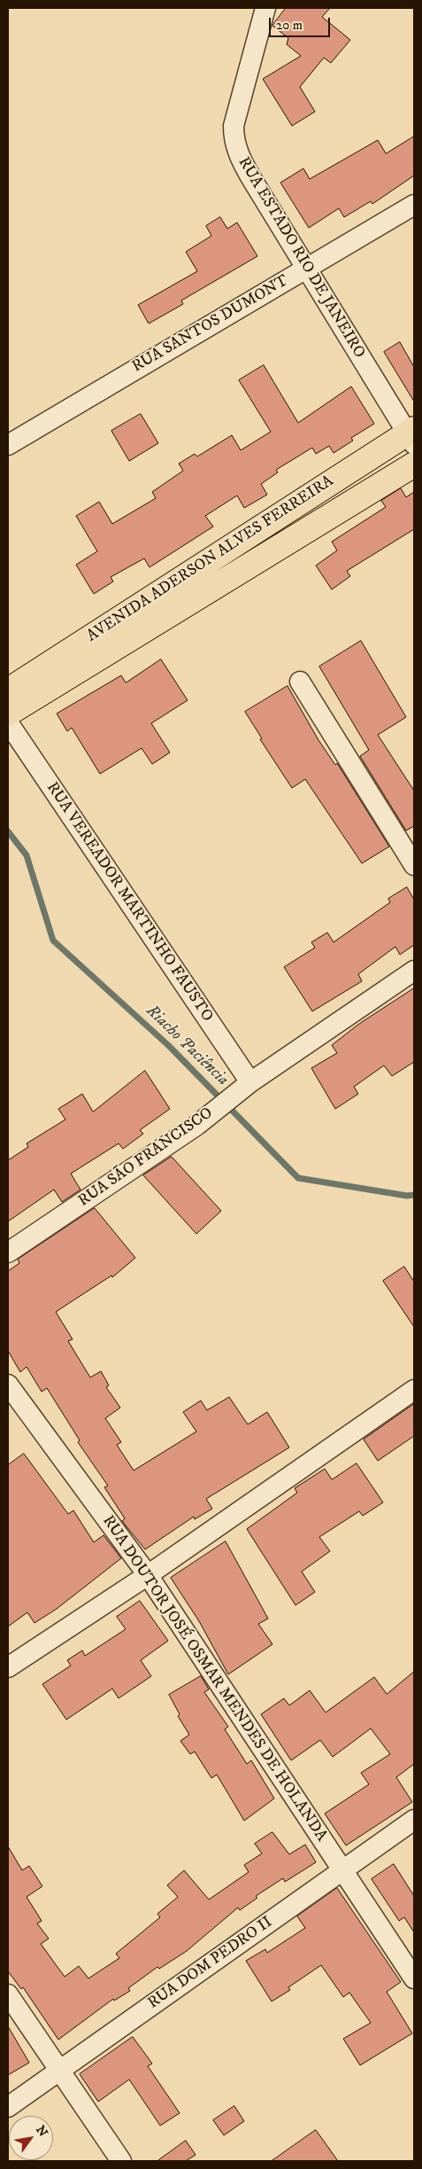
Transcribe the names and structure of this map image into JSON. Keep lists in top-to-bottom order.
{
  "streets": {
    "main road": ["AVENIDA ADERSON ALVES FERREIRA"],
    "street": [
      "RUA ESTADO RIO DE JANEIRO",
      "RUA SANTOS DUMONT",
      "RUA VEREADOR MARTINHO FAUSTO",
      "RUA SÃO FRANCISCO",
      "RUA DOUTOR JOSÉ OSMAR MENDES DE HOLANDA",
      "RUA DOM PEDRO II"
    ]
  },
  "crossings": [
    ["RUA ESTADO RIO DE JANEIRO", "RUA SANTOS DUMONT"],
    ["RUA ESTADO RIO DE JANEIRO", "AVENIDA ADERSON ALVES FERREIRA"],
    ["RUA VEREADOR MARTINHO FAUSTO", "RUA SÃO FRANCISCO"],
    ["RUA DOUTOR JOSÉ OSMAR MENDES DE HOLANDA", "RUA DOM PEDRO II"]
  ],
  "water": ["Riacho Paciência"],
  "scale_bar": "20 m",
  "north": "top right"
}
